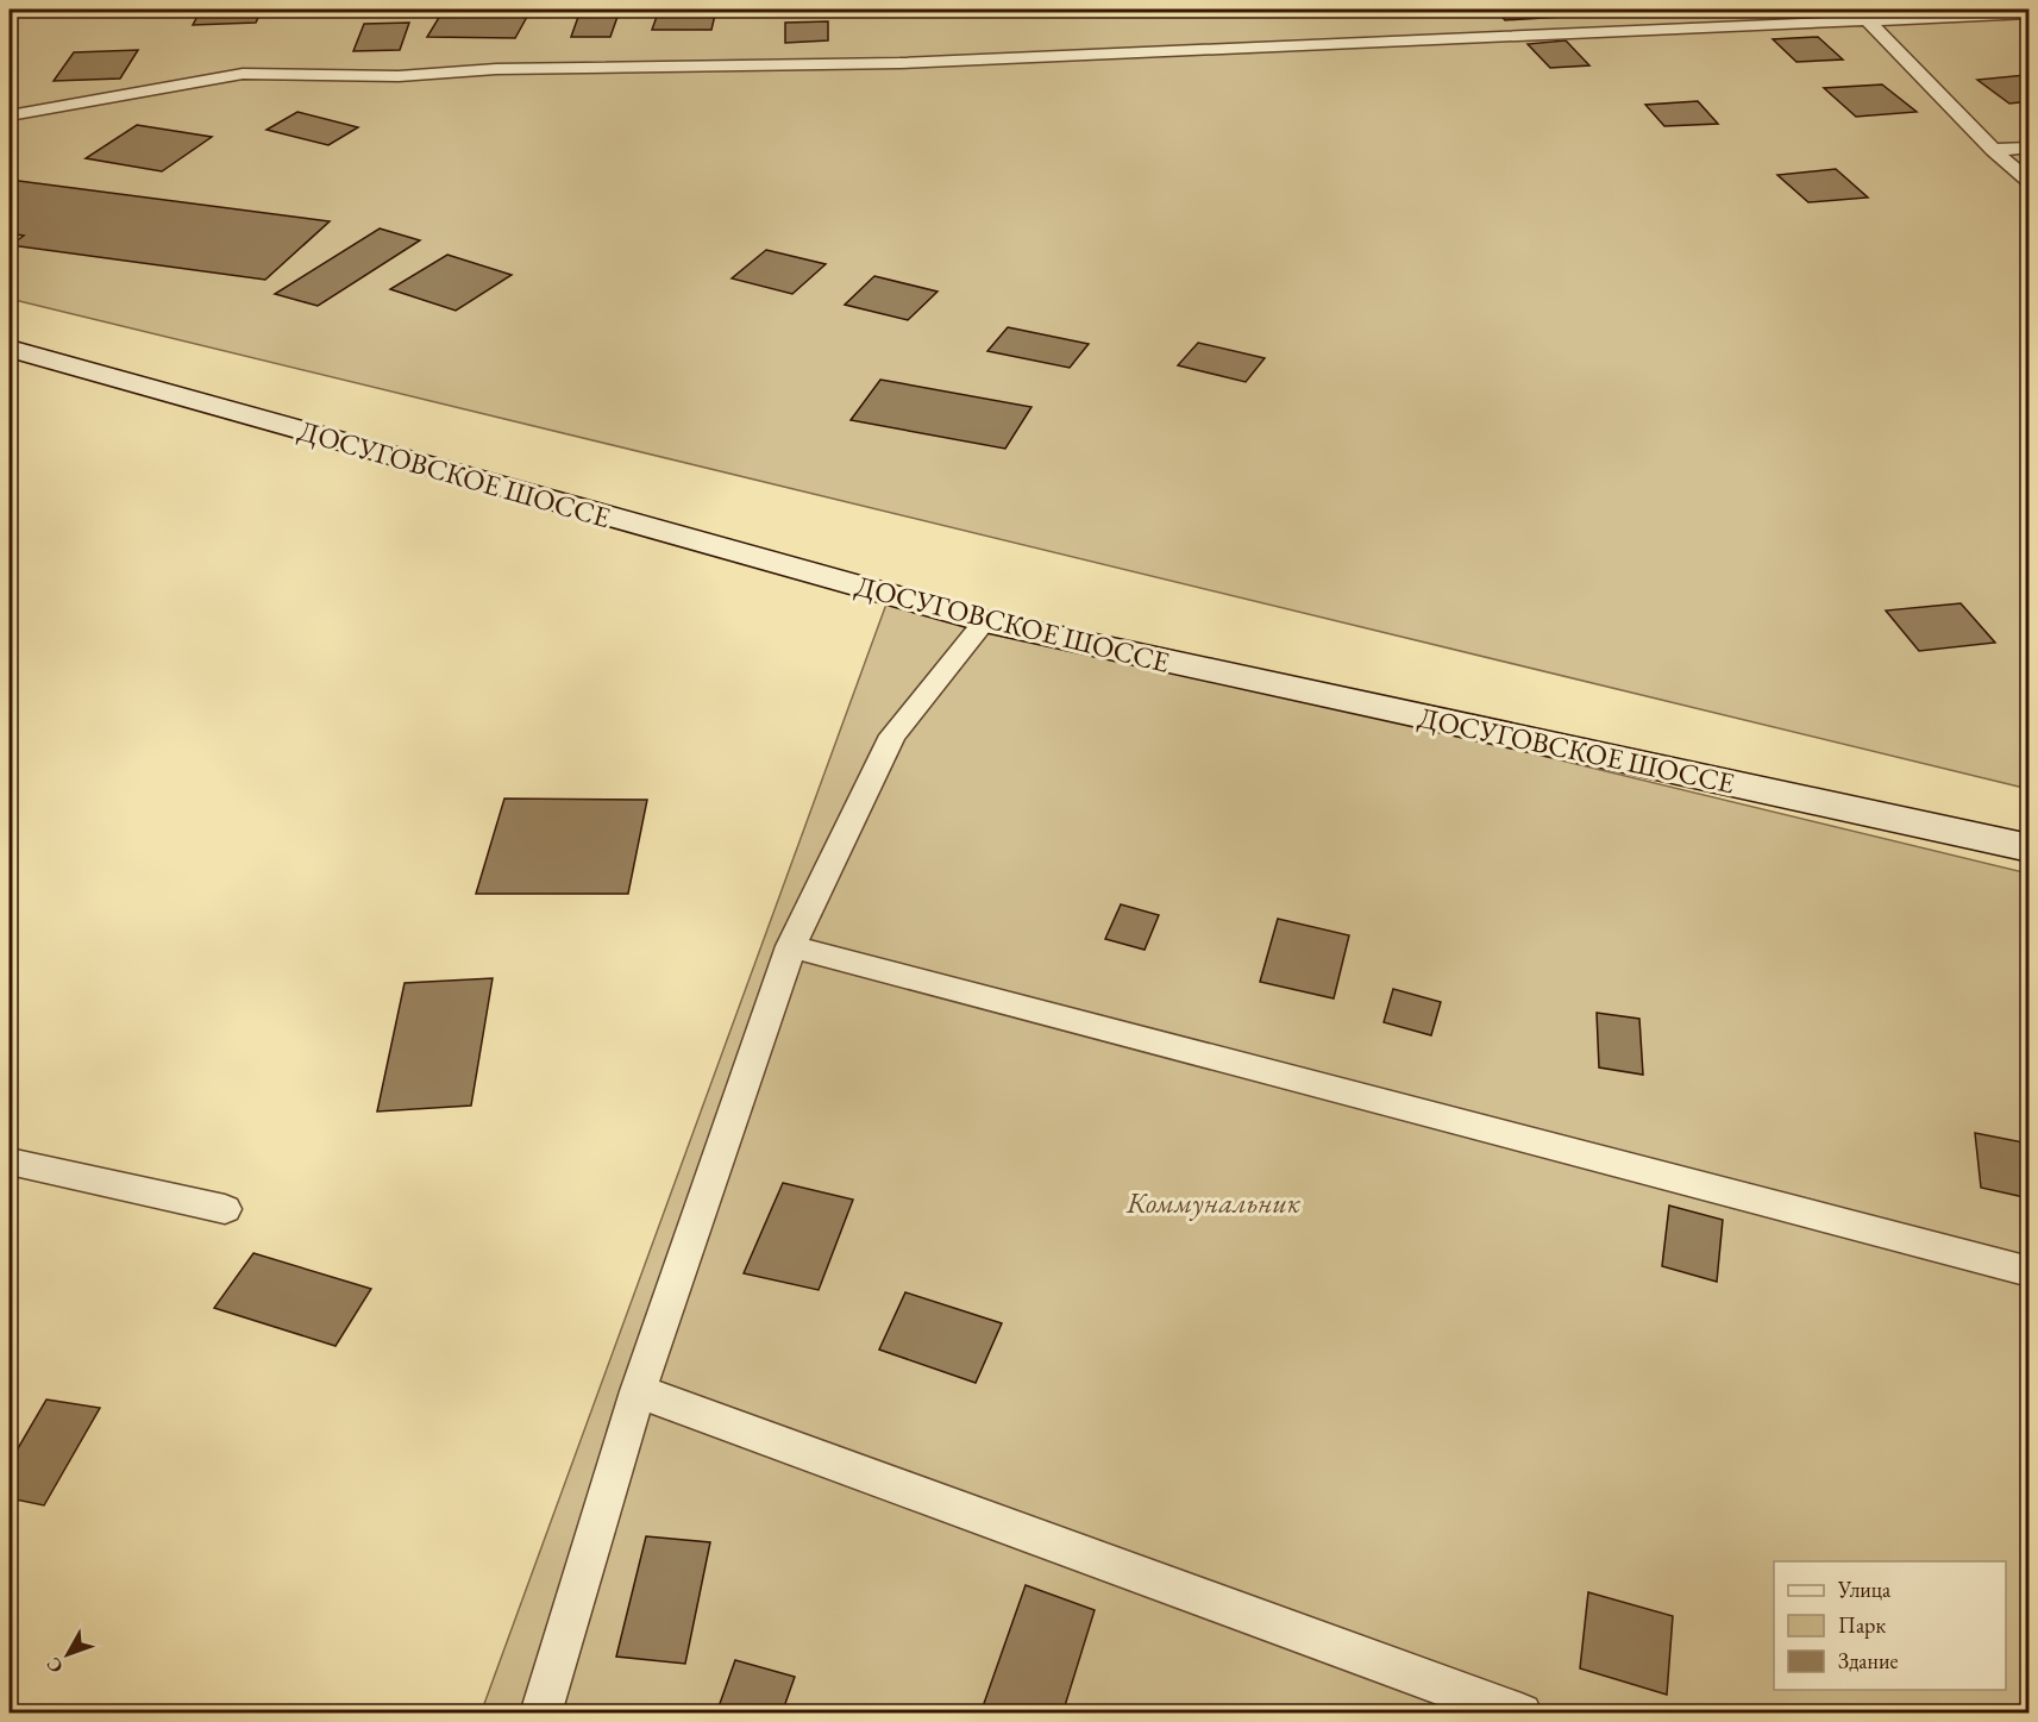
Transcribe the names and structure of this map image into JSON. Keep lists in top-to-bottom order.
{
  "streets": {
    "main road": ["ДОСУГОВСКОЕ ШОССЕ"]
  },
  "parks": ["Коммунальник"],
  "legend": ["Улица", "Парк", "Здание"],
  "north": "bottom left"
}
